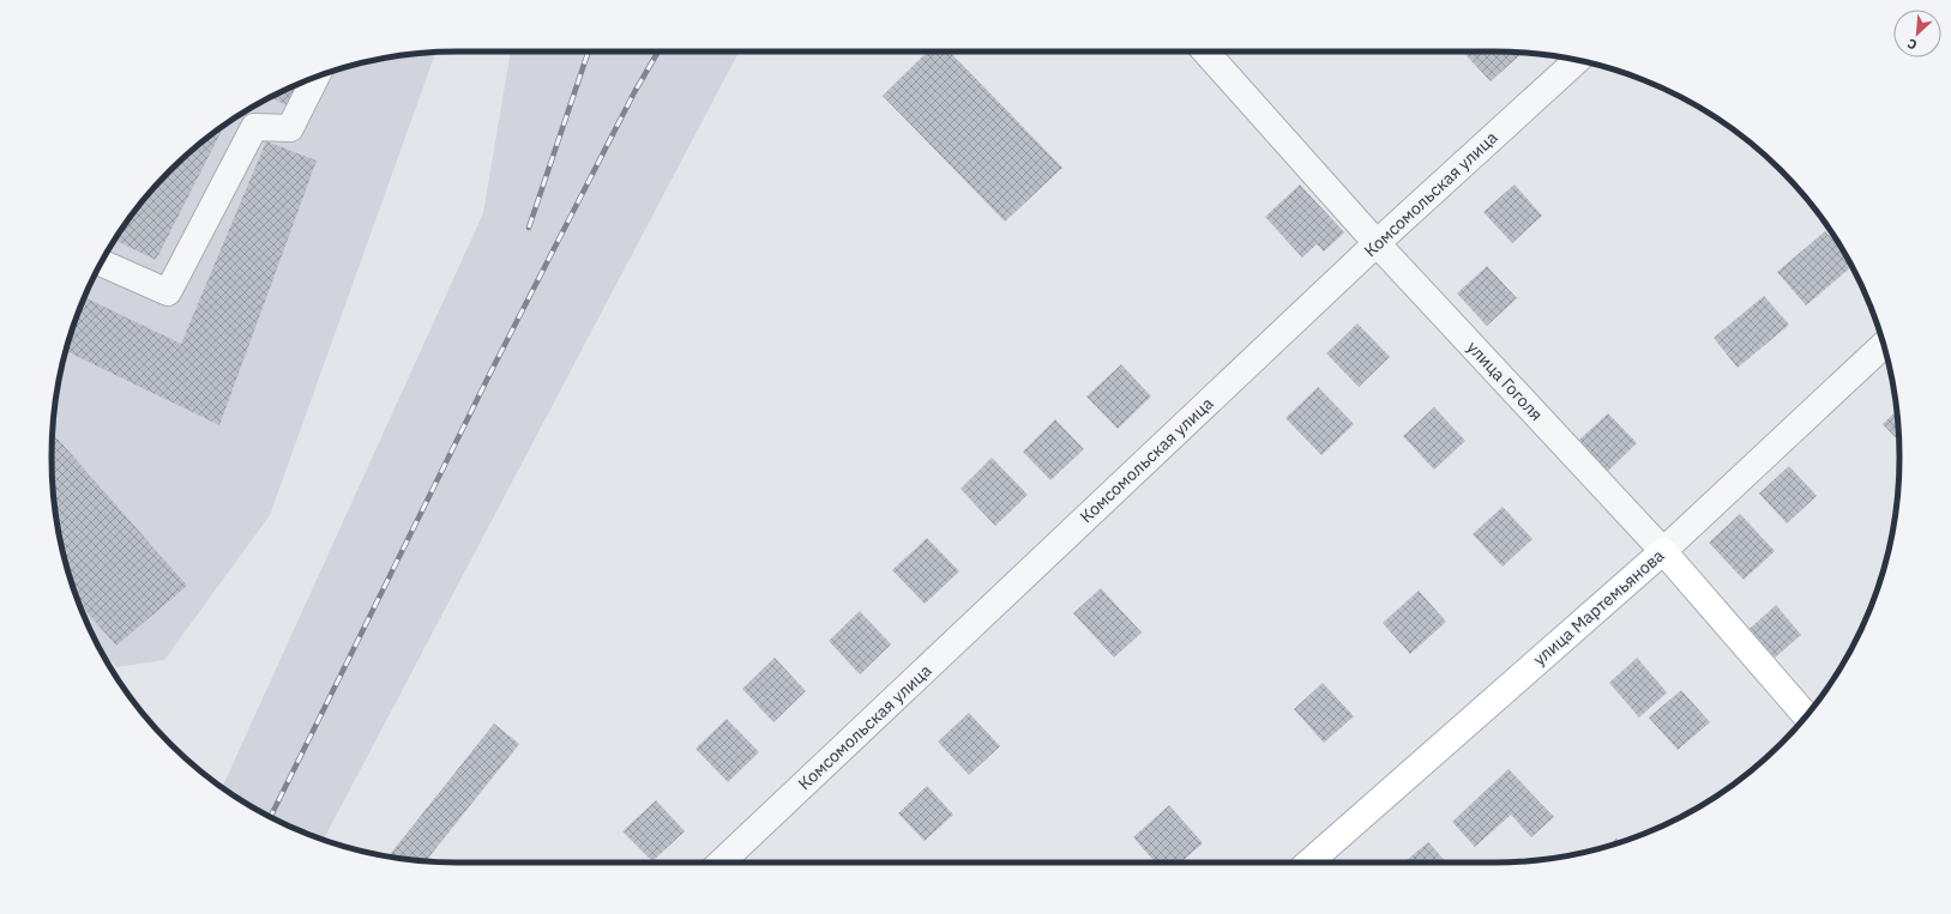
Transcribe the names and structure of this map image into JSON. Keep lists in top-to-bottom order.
{
  "streets": {
    "main road": ["улица Гоголя", "улица Мартемьянова"],
    "street": ["Комсомольская улица"]
  },
  "crossings": [
    ["Комсомольская улица", "улица Гоголя"],
    ["улица Гоголя", "улица Мартемьянова"]
  ],
  "north": "bottom left"
}
